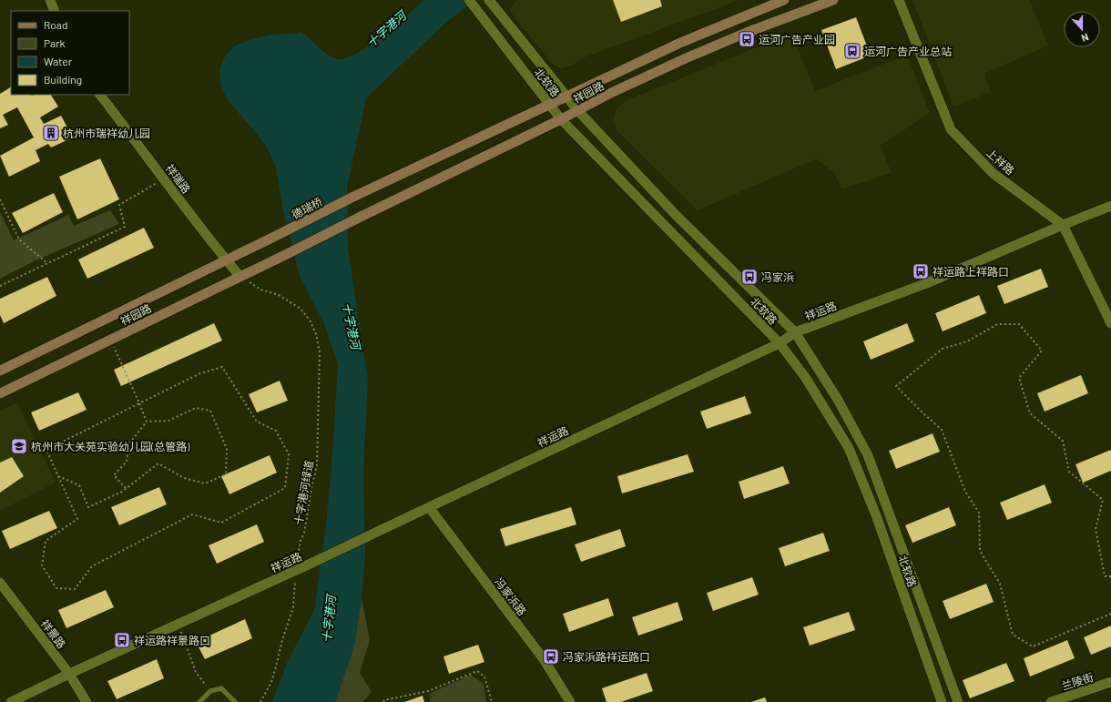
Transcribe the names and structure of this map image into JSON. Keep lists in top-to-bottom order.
{
  "streets": {
    "main road": ["祥园路", "德瑞桥"],
    "street": [
      "北软路",
      "上祥路",
      "祥瑞路",
      "祥运路",
      "冯家浜路",
      "祥景路",
      "兰陵街"
    ],
    "path": ["十字港河绿道"]
  },
  "crossings": [
    ["北软路", "祥园路"],
    ["北软路", "祥运路"],
    ["祥园路", "祥瑞路"],
    ["祥园路", "德瑞桥"],
    ["祥园路", "十字港河绿道"],
    ["上祥路", "祥运路"],
    ["祥瑞路", "十字港河绿道"],
    ["祥运路", "十字港河绿道"],
    ["祥运路", "冯家浜路"],
    ["祥运路", "祥景路"]
  ],
  "water": ["十字港河"],
  "places": {
    "bus stop": [
      "运河广告产业园",
      "运河广告产业总站",
      "祥运路上祥路口",
      "冯家浜",
      "祥运路祥景路口",
      "冯家浜路祥运路口"
    ],
    "building": ["杭州市瑞祥幼儿园"],
    "school or university": ["杭州市大关苑实验幼儿园(总管路)"]
  },
  "legend": [
    "Road",
    "Park",
    "Water",
    "Building"
  ],
  "north": "bottom"
}
